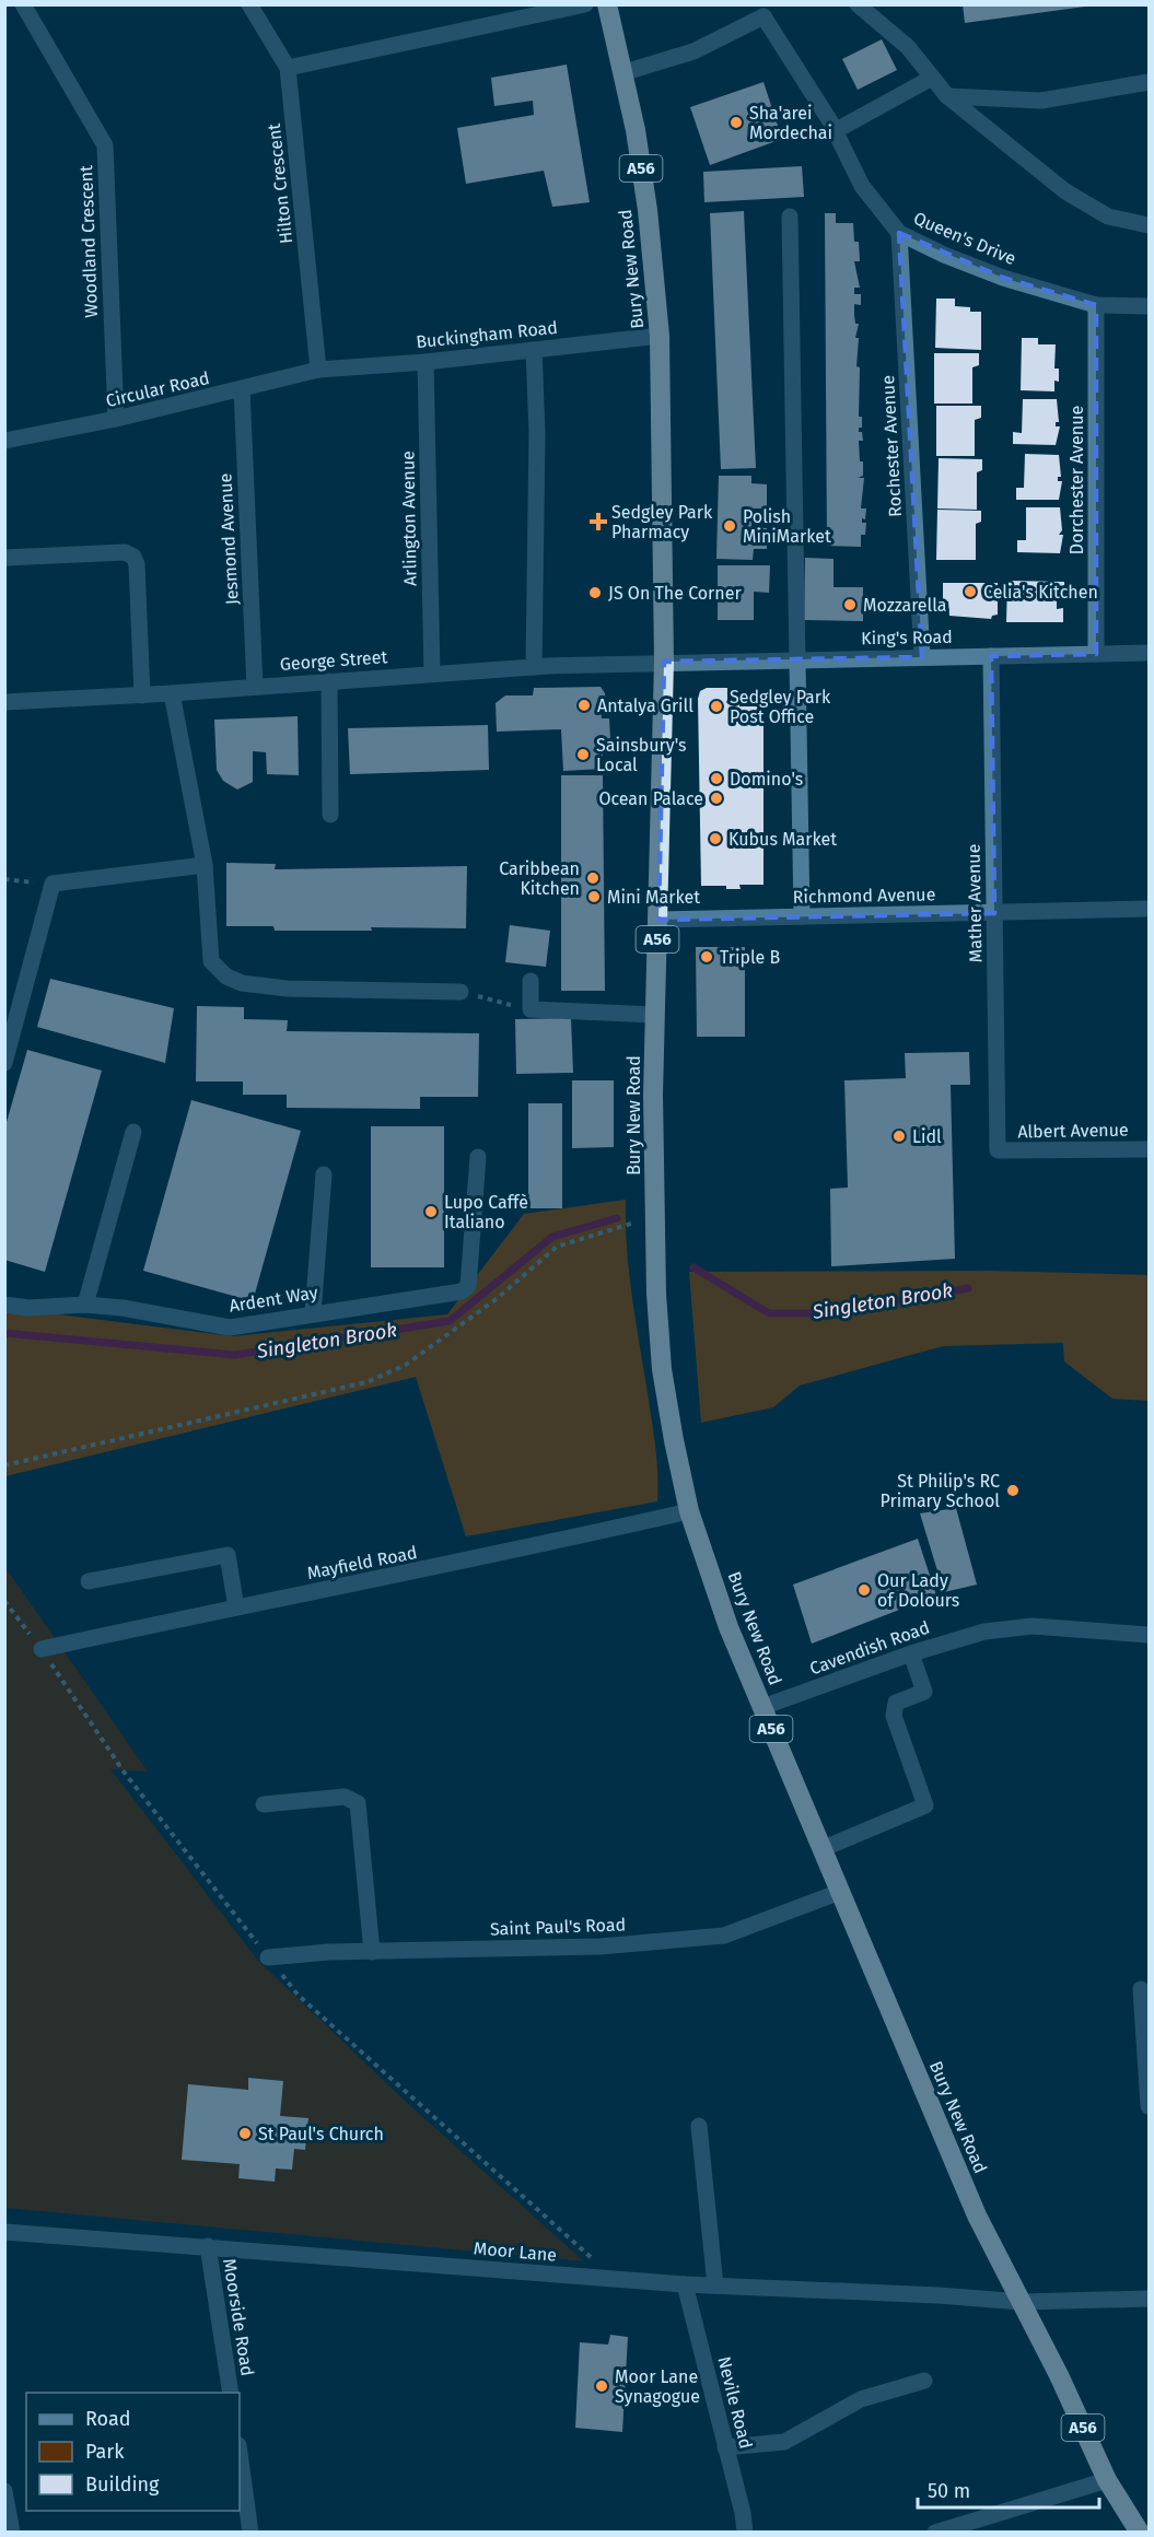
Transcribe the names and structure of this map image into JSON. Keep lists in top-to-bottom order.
{
  "streets": {
    "highway": ["A56", "Bury New Road"],
    "street": [
      "Hilton Crescent",
      "Queen's Drive",
      "Woodland Crescent",
      "Buckingham Road",
      "Circular Road",
      "Rochester Avenue",
      "Dorchester Avenue",
      "Arlington Avenue",
      "Jesmond Avenue",
      "King's Road",
      "George Street",
      "Richmond Avenue",
      "Mather Avenue",
      "Albert Avenue",
      "Ardent Way",
      "Mayfield Road",
      "Cavendish Road",
      "Saint Paul's Road",
      "Moor Lane",
      "Moorside Road",
      "Nevile Road"
    ]
  },
  "crossings": [
    ["Hilton Crescent", "Buckingham Road"],
    ["Hilton Crescent", "Circular Road"],
    ["Queen's Drive", "Rochester Avenue"],
    ["Queen's Drive", "Dorchester Avenue"],
    ["Woodland Crescent", "Circular Road"],
    ["Bury New Road", "Buckingham Road"],
    ["Bury New Road", "King's Road"],
    ["Bury New Road", "George Street"],
    ["Bury New Road", "Richmond Avenue"],
    ["Bury New Road", "Mayfield Road"],
    ["Bury New Road", "Cavendish Road"],
    ["Bury New Road", "Saint Paul's Road"],
    ["Bury New Road", "Moor Lane"],
    ["Buckingham Road", "Circular Road"],
    ["Buckingham Road", "Arlington Avenue"],
    ["Circular Road", "Jesmond Avenue"],
    ["Rochester Avenue", "King's Road"],
    ["Dorchester Avenue", "King's Road"],
    ["Arlington Avenue", "George Street"],
    ["Jesmond Avenue", "George Street"],
    ["King's Road", "George Street"],
    ["King's Road", "Mather Avenue"],
    ["Richmond Avenue", "Mather Avenue"],
    ["Mather Avenue", "Albert Avenue"],
    ["Moor Lane", "Moorside Road"],
    ["Moor Lane", "Nevile Road"]
  ],
  "water": ["Singleton Brook"],
  "places": {
    "other": [
      "Sha'arei Mordechai",
      "Polish MiniMarket",
      "Celia's Kitchen",
      "JS On The Corner",
      "Mozzarella",
      "Antalya Grill",
      "Sedgley Park Post Office",
      "Sainsbury's Local",
      "Domino's",
      "Ocean Palace",
      "Kubus Market",
      "Caribbean Kitchen",
      "Mini Market",
      "Triple B",
      "Lidl",
      "Lupo Caffè Italiano",
      "St Philip's RC Primary School",
      "Our Lady of Dolours",
      "St Paul's Church",
      "Moor Lane Synagogue"
    ],
    "health": ["Sedgley Park Pharmacy"]
  },
  "legend": ["Road", "Park", "Building"],
  "scale_bar": "50 m"
}
